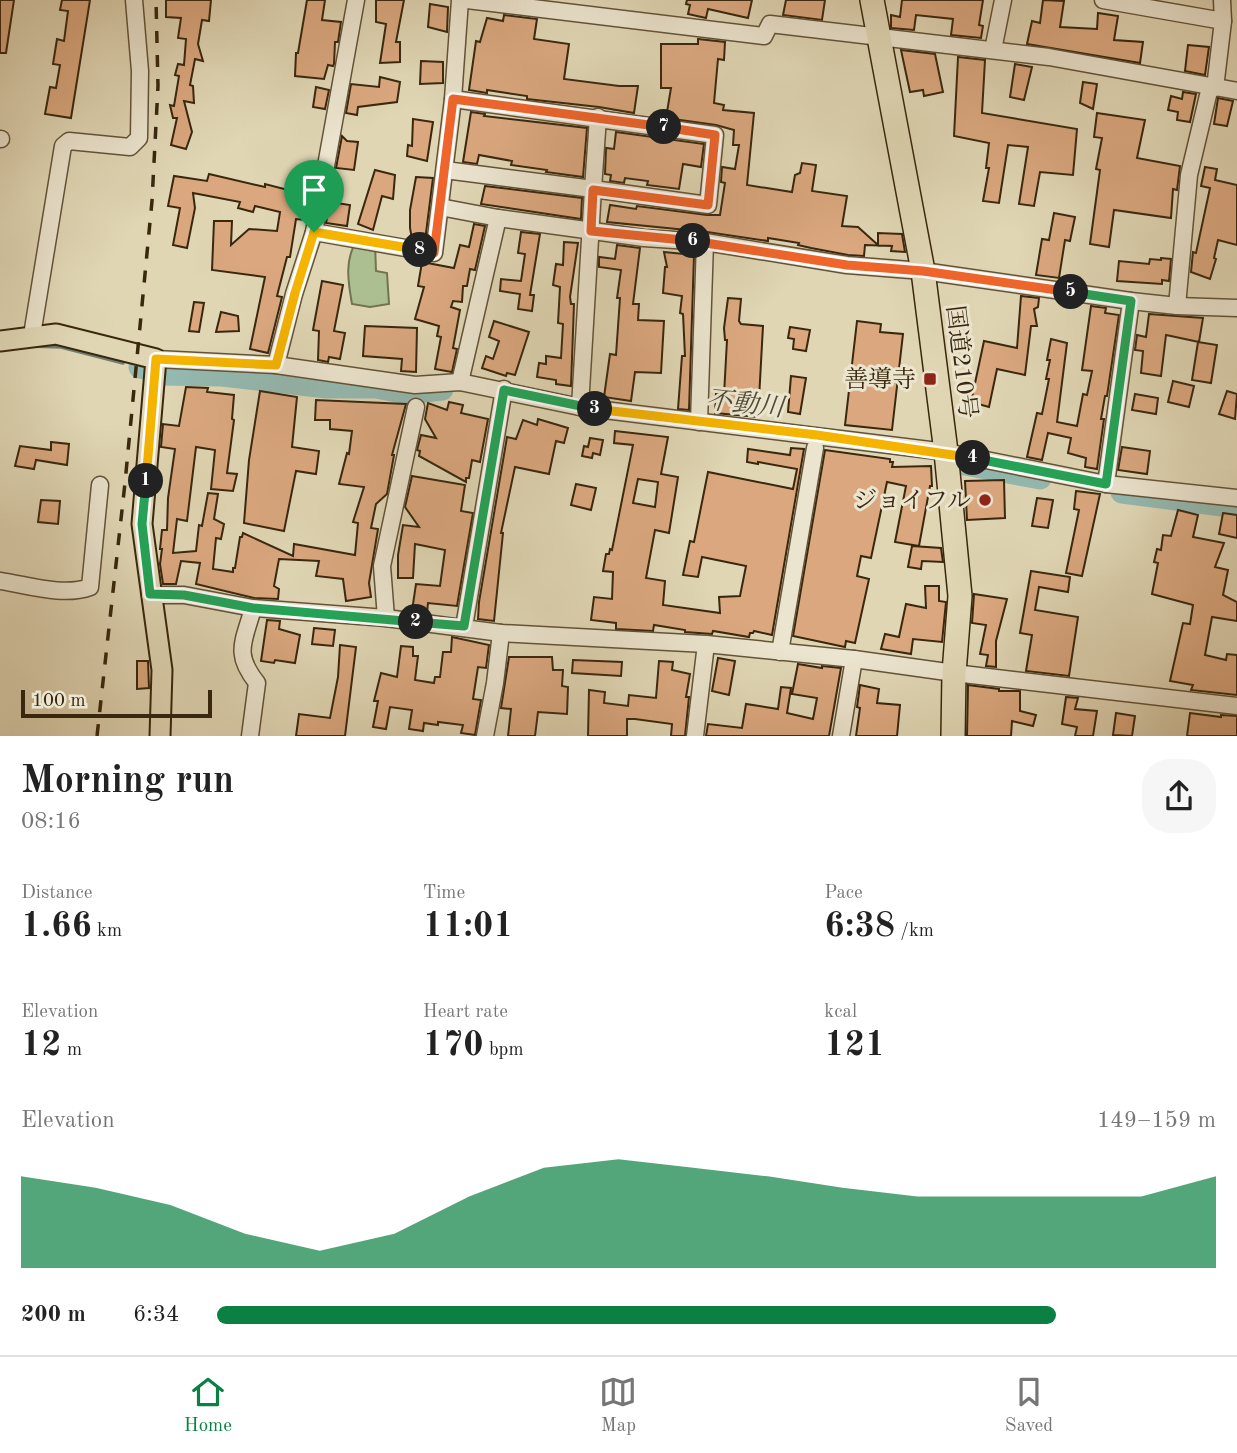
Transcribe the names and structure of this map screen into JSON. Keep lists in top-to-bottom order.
{
  "streets": {
    "highway": ["国道210号"]
  },
  "water": ["不動川"],
  "places": {
    "transit": ["善導寺"],
    "other": ["ジョイフル"]
  },
  "scale_bar": "100 m",
  "page": {
    "pins": [
      "7",
      "6",
      "8",
      "5",
      "3",
      "4",
      "1",
      "2"
    ],
    "scale": "100 m",
    "heading": ["Morning run", "08:16"],
    "stats": [
      ["Distance", "1.66 km"],
      ["Time", "11:01"],
      ["Pace", "6:38 /km"],
      ["Elevation", "12 m"],
      ["Heart rate", "170 bpm"],
      ["kcal", "121"]
    ],
    "chart": ["Elevation", "149–159 m"],
    "list": [
      {
        "name": "200 m",
        "note": "6:34"
      }
    ],
    "tabs": ["Home", "Map", "Saved"]
  }
}
